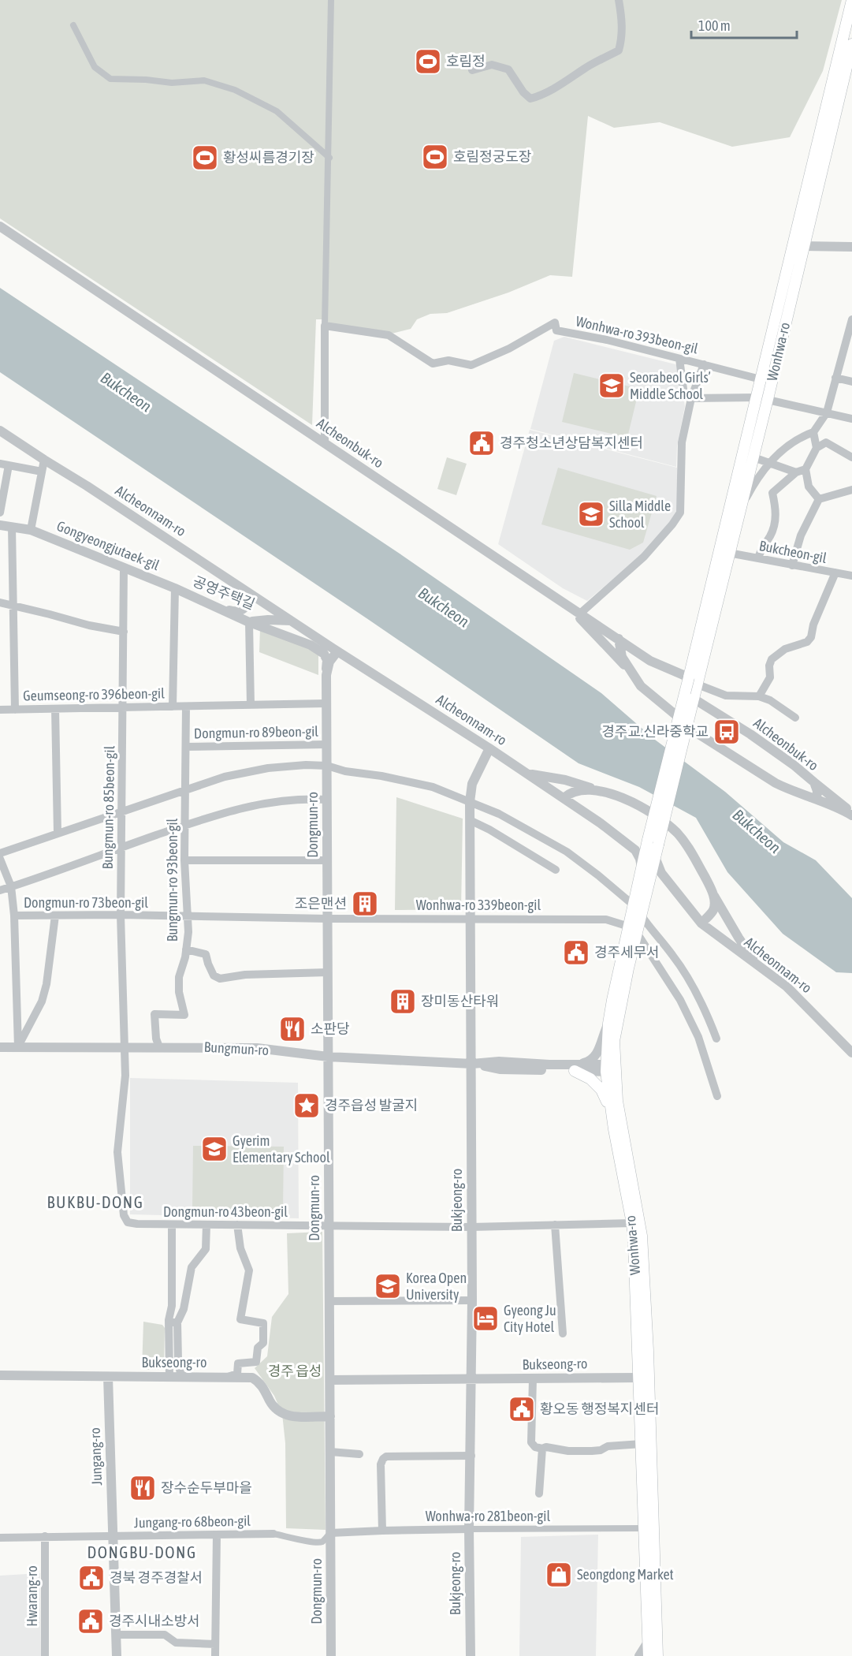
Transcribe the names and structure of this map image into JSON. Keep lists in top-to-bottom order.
{
  "streets": {
    "main road": ["Wonhwa-ro"],
    "street": [
      "Wonhwa-ro 393beon-gil",
      "Alcheonbuk-ro",
      "Alcheonnam-ro",
      "Gongyeongjutaek-gil",
      "Bukcheon-gil",
      "공영주택길",
      "Geumseong-ro 396beon-gil",
      "Dongmun-ro 89beon-gil",
      "Bungmun-ro 85beon-gil",
      "Dongmun-ro",
      "Bungmun-ro 93beon-gil",
      "Dongmun-ro 73beon-gil",
      "Wonhwa-ro 339beon-gil",
      "Bungmun-ro",
      "Bukjeong-ro",
      "Dongmun-ro 43beon-gil",
      "Bukseong-ro",
      "Jungang-ro",
      "Wonhwa-ro 281beon-gil",
      "Jungang-ro 68beon-gil",
      "Hwarang-ro"
    ]
  },
  "crossings": [
    ["Wonhwa-ro 393beon-gil", "Wonhwa-ro"],
    ["Wonhwa-ro", "Alcheonbuk-ro"],
    ["Wonhwa-ro", "Alcheonnam-ro"],
    ["Wonhwa-ro", "Bukcheon-gil"],
    ["Wonhwa-ro", "Wonhwa-ro 339beon-gil"],
    ["Wonhwa-ro", "Bungmun-ro"],
    ["Wonhwa-ro", "Dongmun-ro 43beon-gil"],
    ["Wonhwa-ro", "Bukseong-ro"],
    ["Wonhwa-ro", "Wonhwa-ro 281beon-gil"],
    ["Alcheonnam-ro", "공영주택길"],
    ["Alcheonnam-ro", "Bukjeong-ro"],
    ["Gongyeongjutaek-gil", "공영주택길"],
    ["Gongyeongjutaek-gil", "Geumseong-ro 396beon-gil"],
    ["Gongyeongjutaek-gil", "Bungmun-ro 85beon-gil"],
    ["공영주택길", "Geumseong-ro 396beon-gil"],
    ["Geumseong-ro 396beon-gil", "Bungmun-ro 85beon-gil"],
    ["Geumseong-ro 396beon-gil", "Dongmun-ro"],
    ["Geumseong-ro 396beon-gil", "Bungmun-ro 93beon-gil"],
    ["Dongmun-ro 89beon-gil", "Dongmun-ro"],
    ["Dongmun-ro 89beon-gil", "Bungmun-ro 93beon-gil"],
    ["Bungmun-ro 85beon-gil", "Dongmun-ro 73beon-gil"],
    ["Bungmun-ro 85beon-gil", "Bungmun-ro"],
    ["Bungmun-ro 85beon-gil", "Dongmun-ro 43beon-gil"],
    ["Dongmun-ro", "Dongmun-ro 73beon-gil"],
    ["Dongmun-ro", "Wonhwa-ro 339beon-gil"],
    ["Dongmun-ro", "Bungmun-ro"],
    ["Dongmun-ro", "Dongmun-ro 43beon-gil"],
    ["Dongmun-ro", "Bukseong-ro"],
    ["Dongmun-ro", "Wonhwa-ro 281beon-gil"],
    ["Bungmun-ro 93beon-gil", "Dongmun-ro 73beon-gil"],
    ["Bungmun-ro 93beon-gil", "Bungmun-ro"],
    ["Dongmun-ro 73beon-gil", "Wonhwa-ro 339beon-gil"],
    ["Wonhwa-ro 339beon-gil", "Bukjeong-ro"],
    ["Bungmun-ro", "Bukjeong-ro"],
    ["Bungmun-ro", "Dongmun-ro 43beon-gil"],
    ["Bukjeong-ro", "Dongmun-ro 43beon-gil"],
    ["Bukjeong-ro", "Bukseong-ro"],
    ["Bukjeong-ro", "Wonhwa-ro 281beon-gil"],
    ["Bukseong-ro", "Jungang-ro"],
    ["Jungang-ro", "Jungang-ro 68beon-gil"]
  ],
  "districts": ["BUKBU-DONG", "DONGBU-DONG"],
  "water": ["Bukcheon"],
  "parks": ["경주 읍성"],
  "places": {
    "sports": ["호림정", "호림정궁도장", "황성씨름경기장"],
    "school or university": [
      "Seorabeol Girls’ Middle School",
      "Silla Middle School",
      "Gyerim Elementary School",
      "Korea Open University"
    ],
    "public building": [
      "경주청소년상담복지센터",
      "경주세무서",
      "황오동 행정복지센터",
      "경북 경주경찰서",
      "경주시내소방서"
    ],
    "bus stop": ["경주교.신라중학교"],
    "building": ["조은맨션", "장미동산타워"],
    "restaurant": ["소판당", "장수순두부마을"],
    "place": ["경주읍성 발굴지"],
    "hotel": ["Gyeong Ju City Hotel"],
    "shop": ["Seongdong Market"]
  },
  "scale_bar": "100 m"
}
